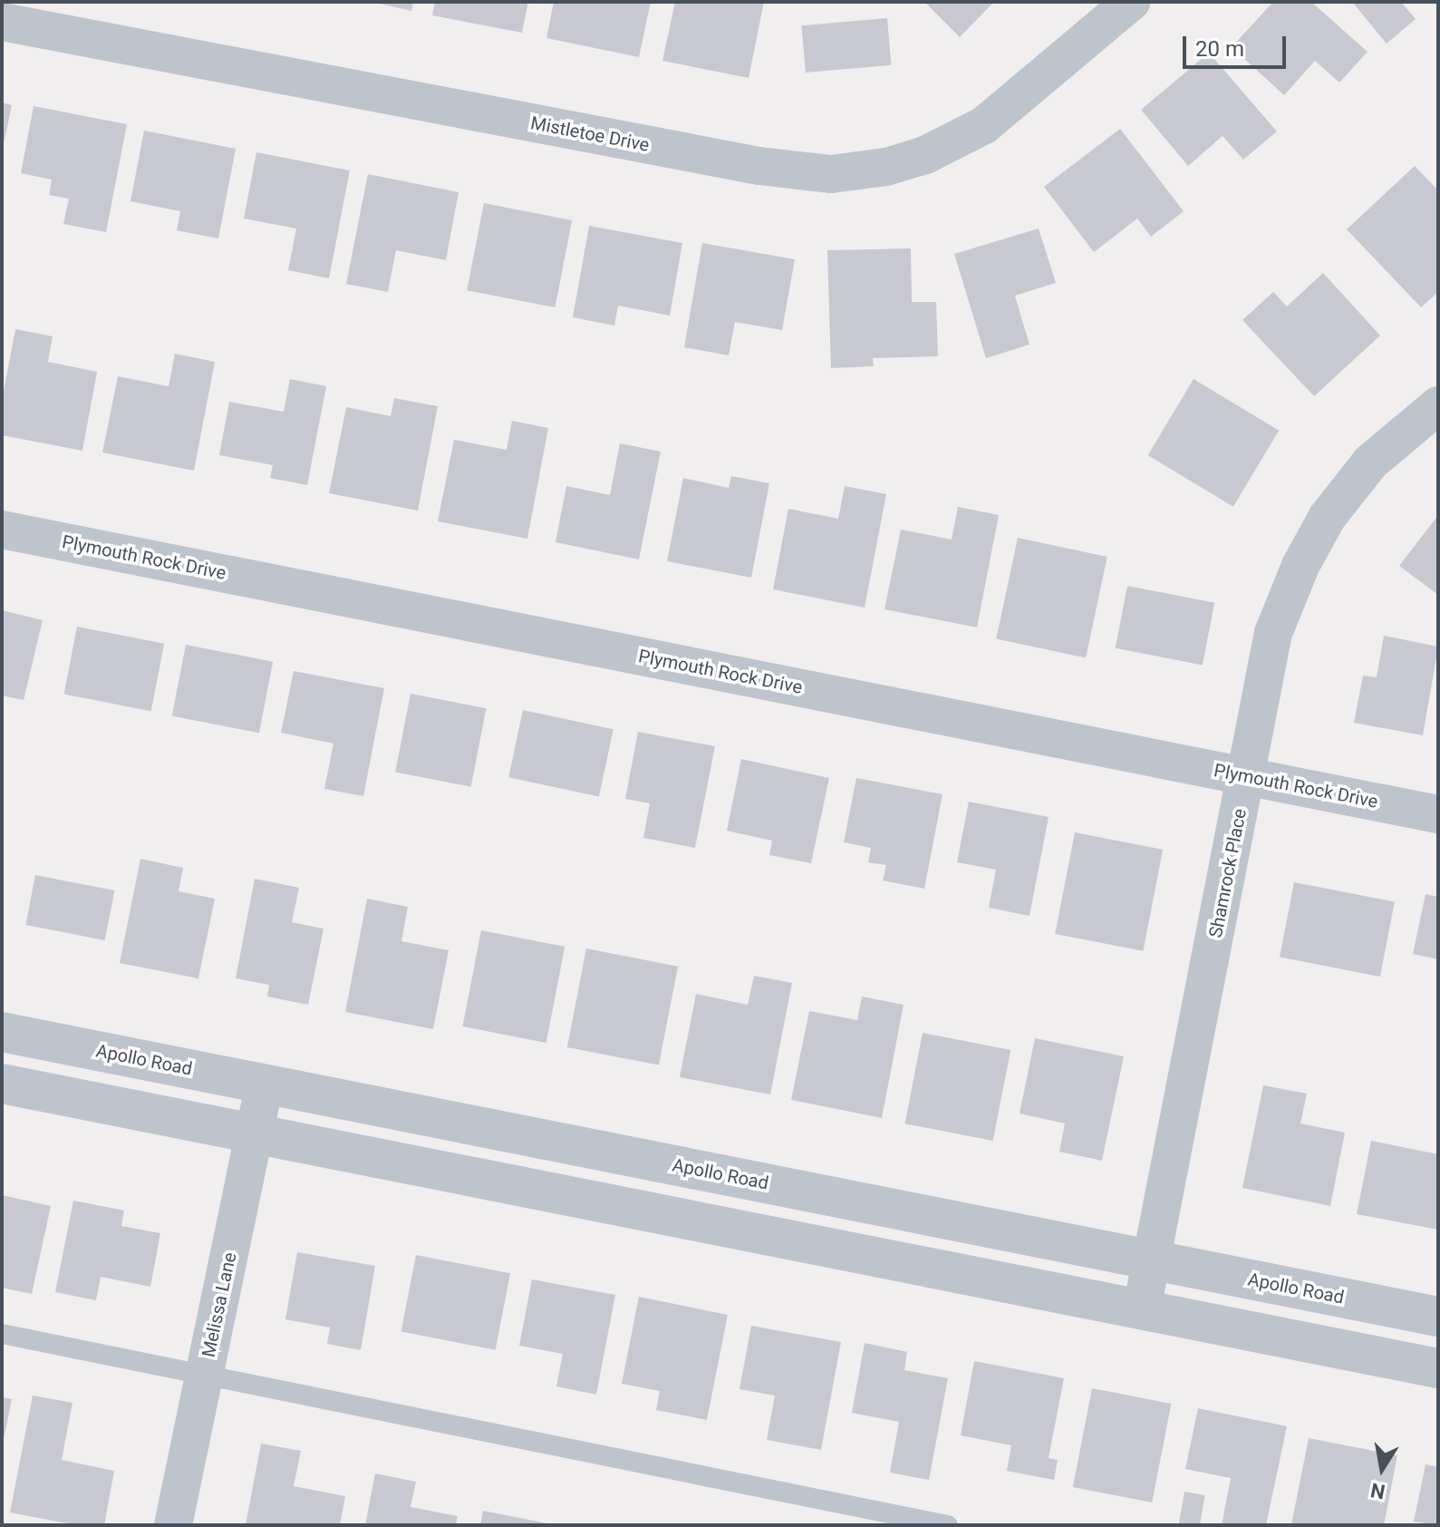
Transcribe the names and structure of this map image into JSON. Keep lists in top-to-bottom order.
{
  "streets": {
    "street": [
      "Mistletoe Drive",
      "Plymouth Rock Drive",
      "Shamrock Place",
      "Apollo Road",
      "Melissa Lane"
    ]
  },
  "crossings": [
    ["Plymouth Rock Drive", "Shamrock Place"],
    ["Shamrock Place", "Apollo Road"],
    ["Apollo Road", "Melissa Lane"]
  ],
  "scale_bar": "20 m",
  "north": "bottom"
}
